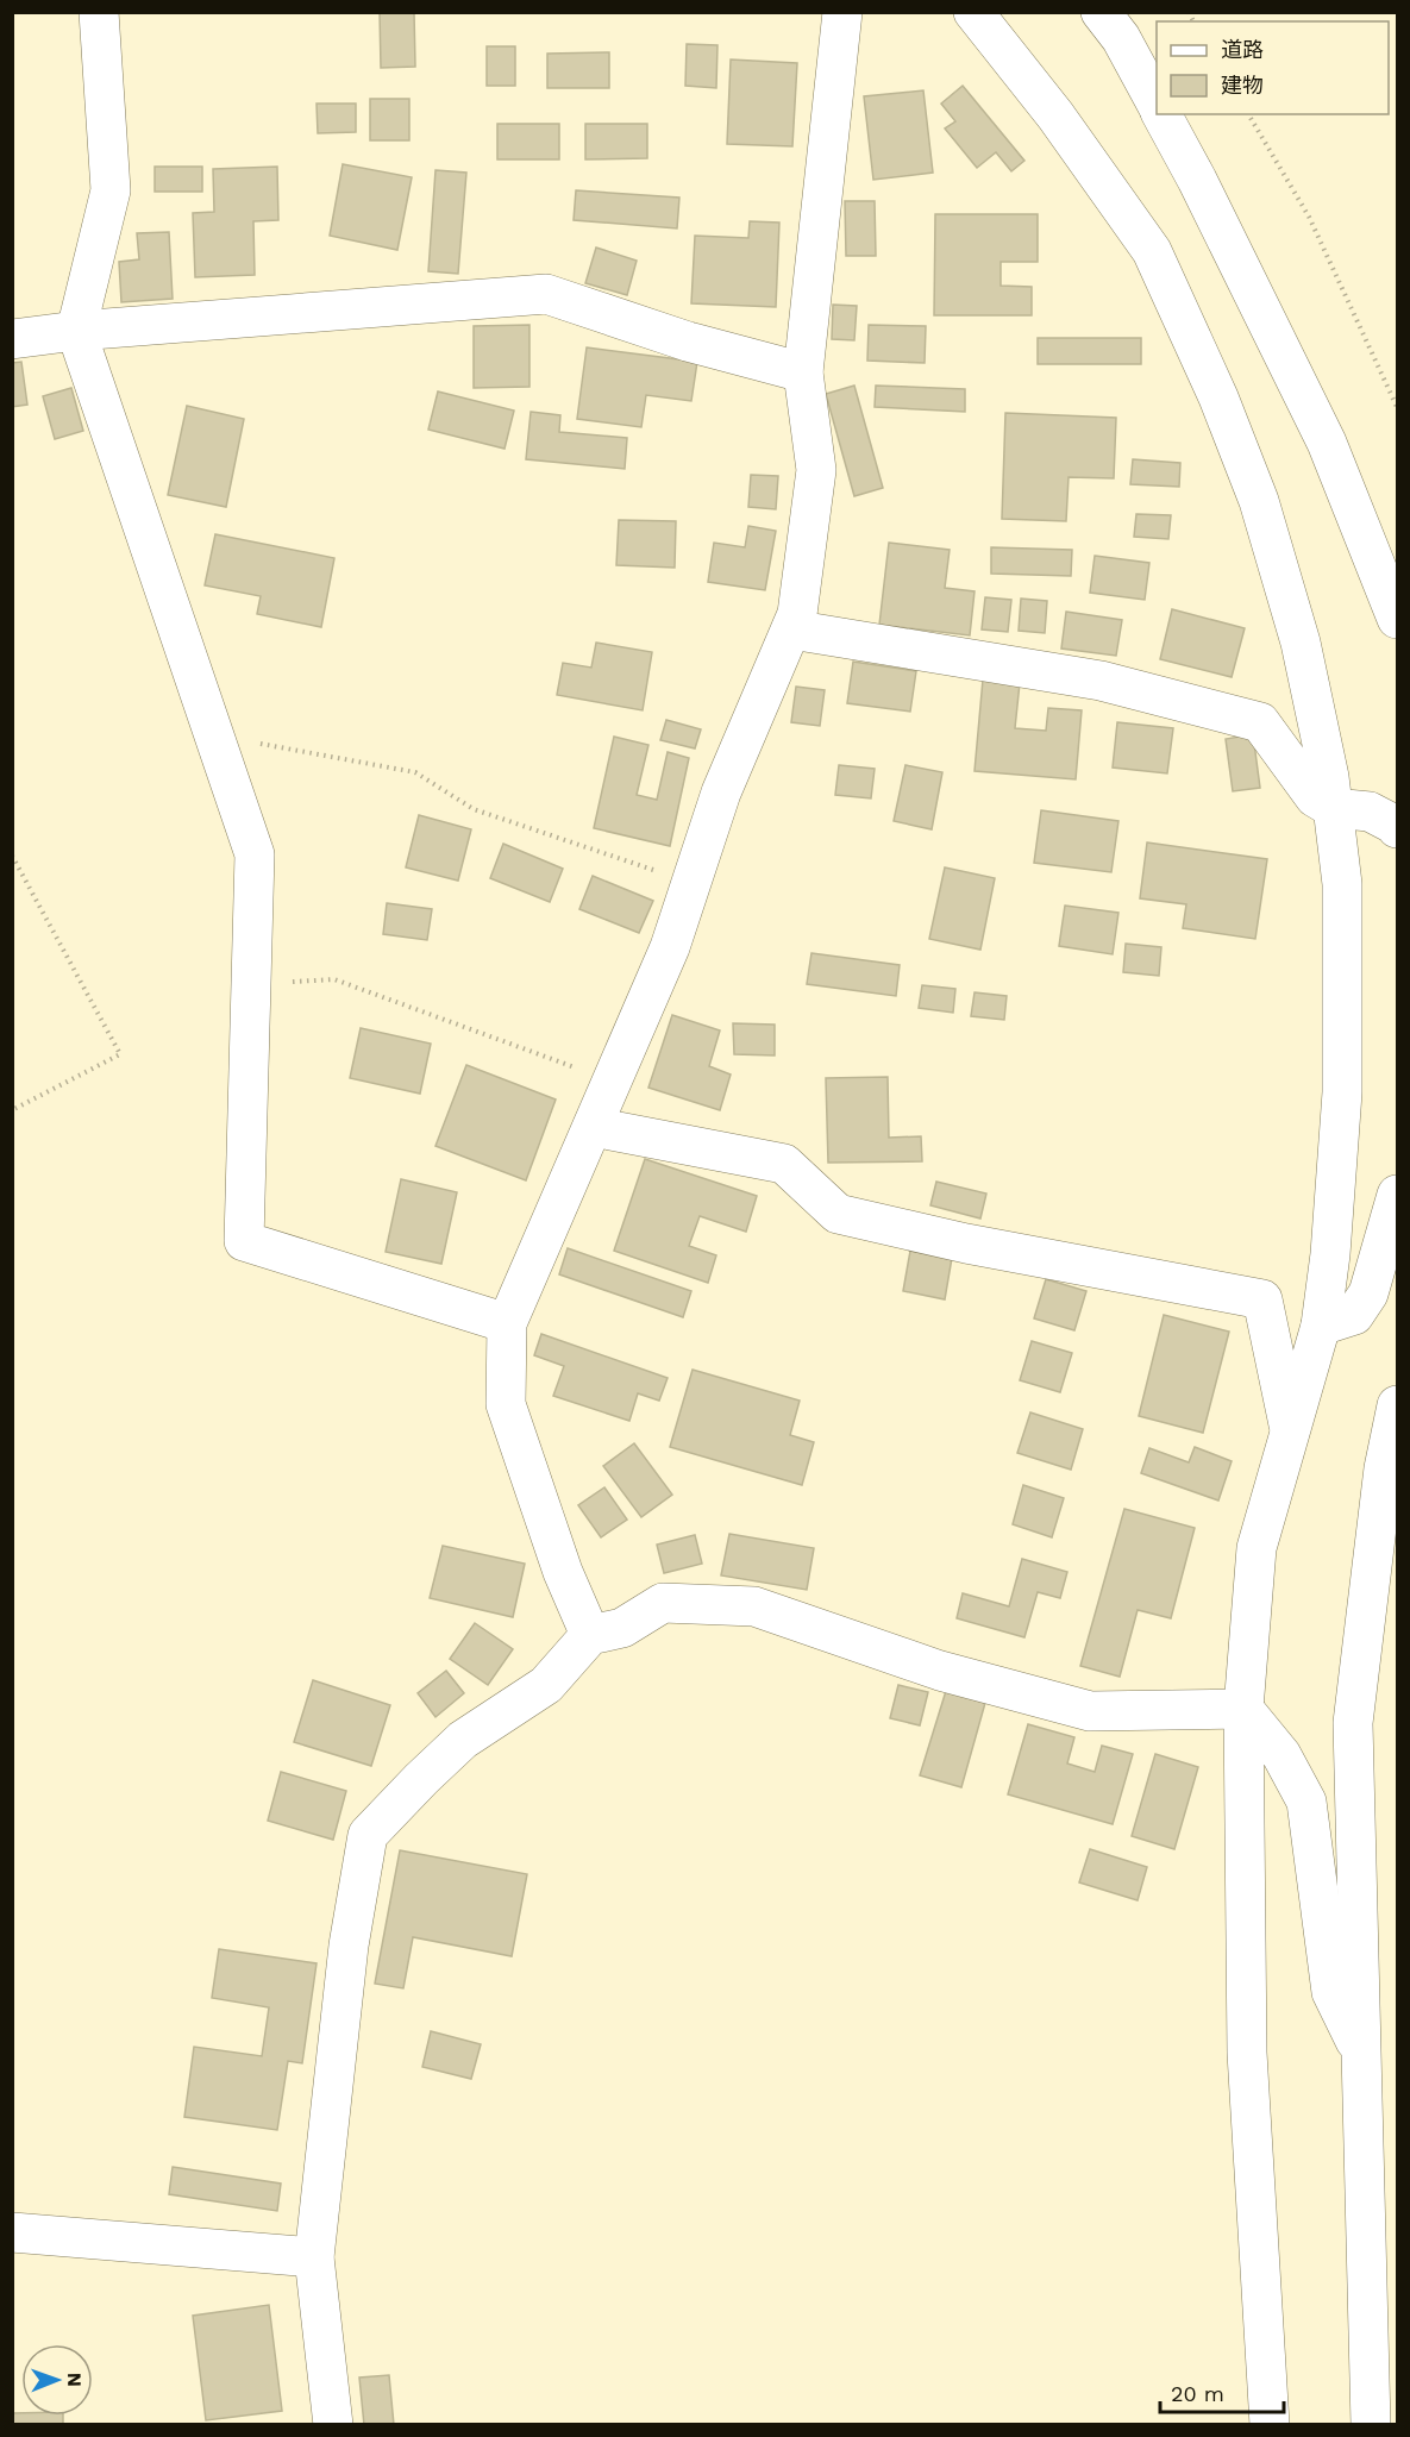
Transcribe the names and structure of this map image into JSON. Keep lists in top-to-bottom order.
{
  "legend": ["道路", "建物"],
  "scale_bar": "20 m",
  "north": "right"
}
